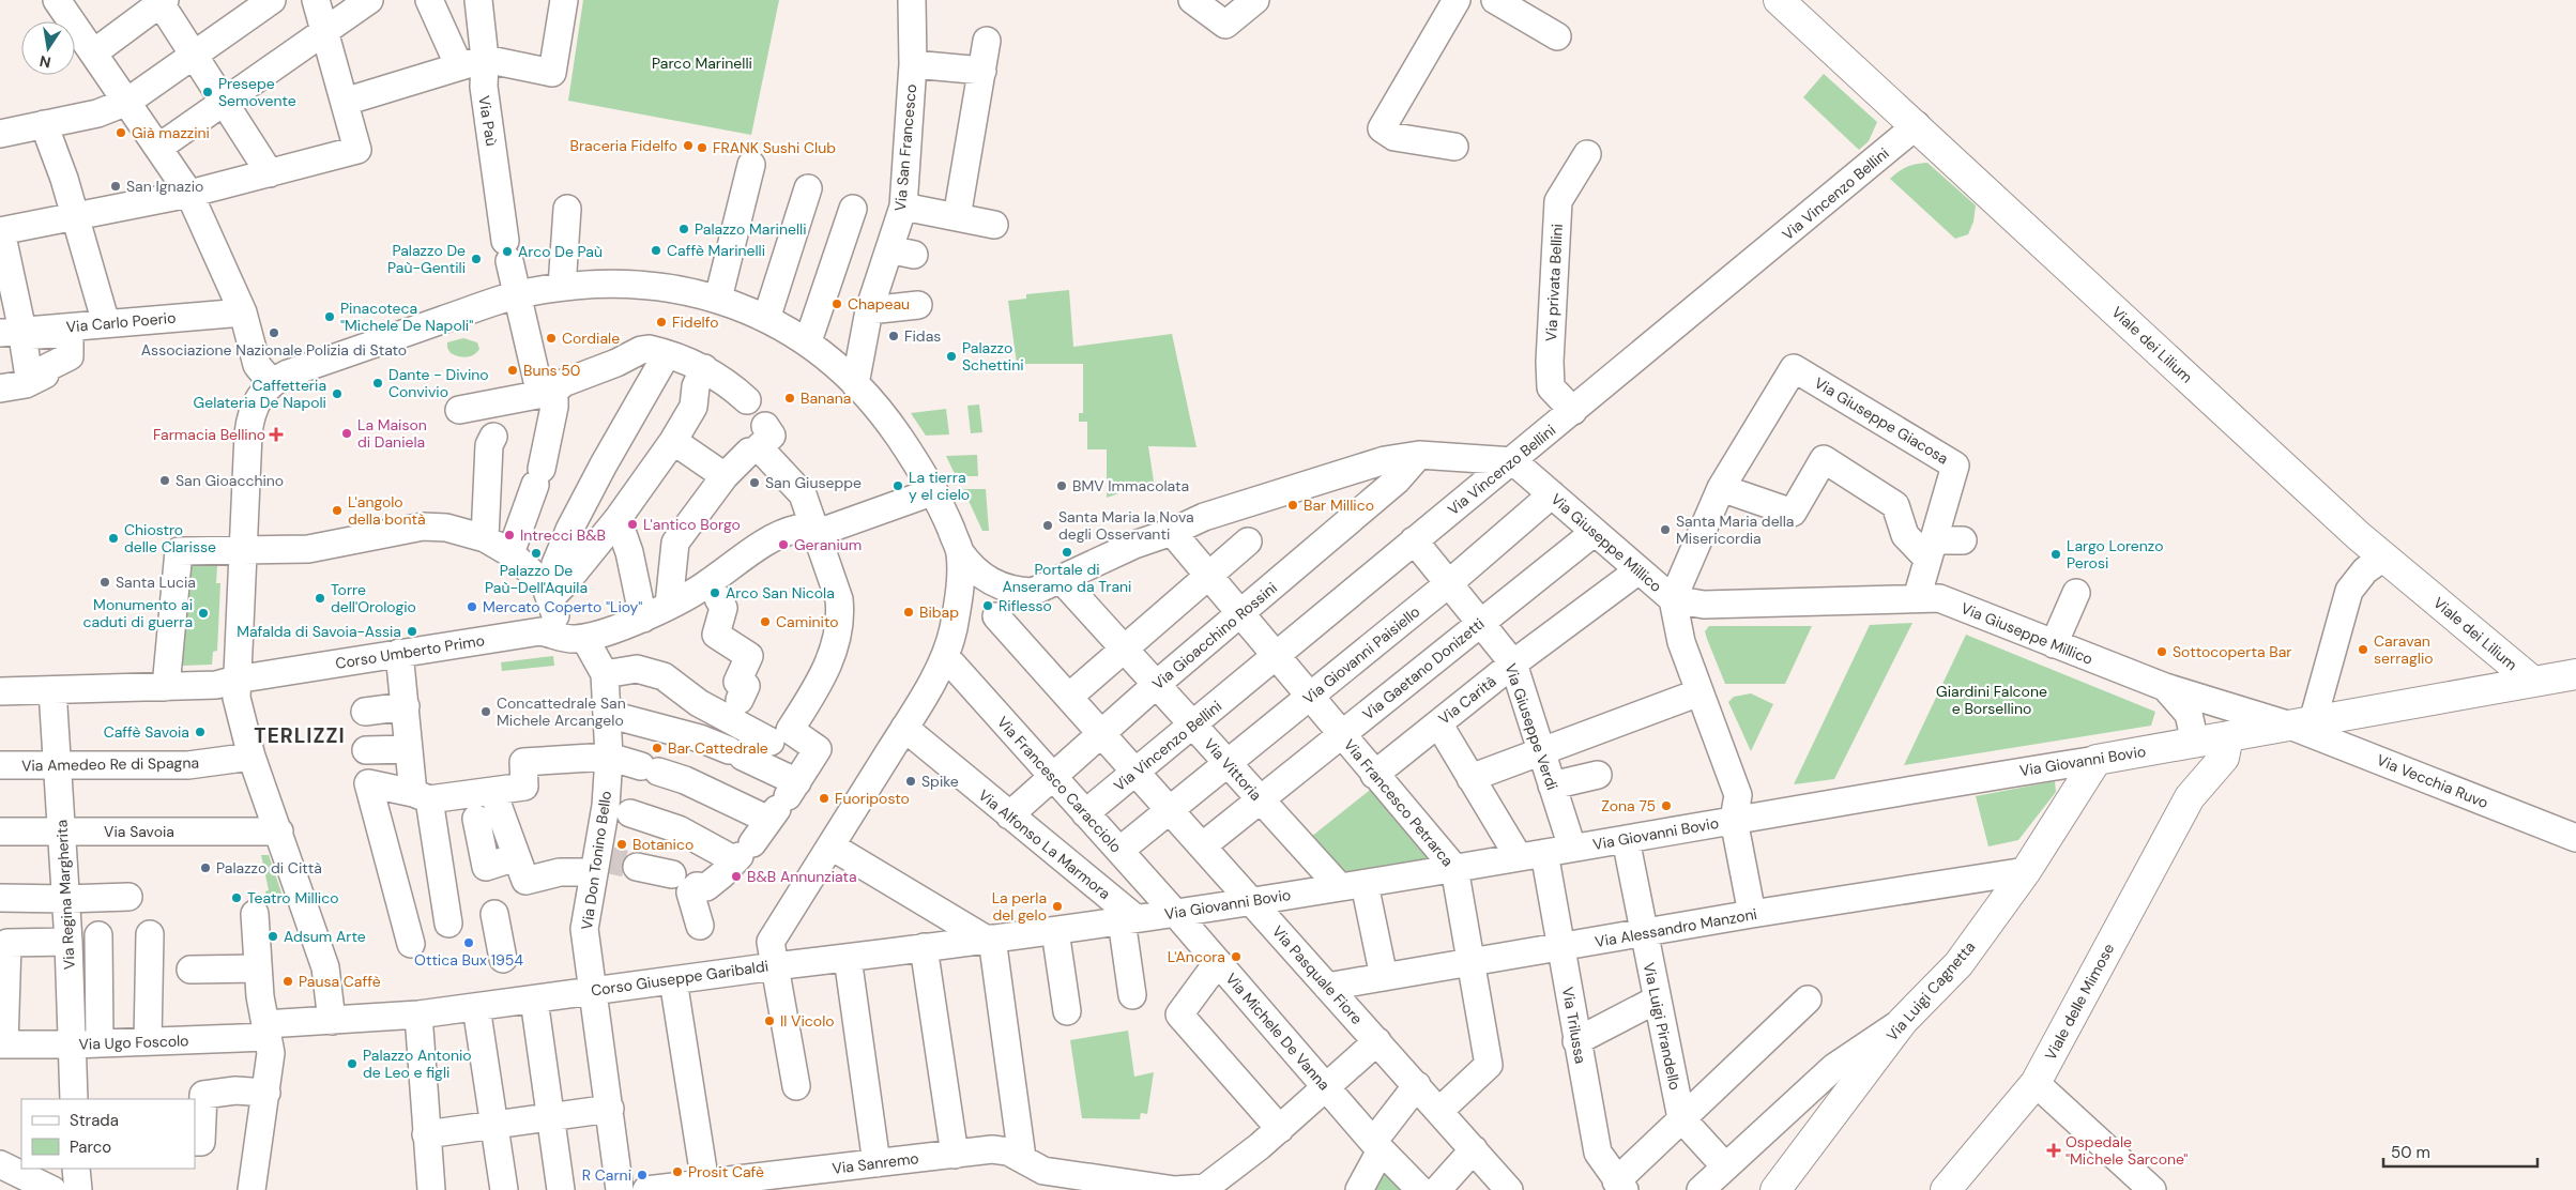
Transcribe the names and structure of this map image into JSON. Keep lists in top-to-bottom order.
{
  "streets": {
    "main road": [
      "Viale dei Lilium",
      "Via Giovanni Bovio",
      "Via Luigi Cagnetta",
      "Viale delle Mimose"
    ],
    "street": [
      "Via Paù",
      "Via San Francesco",
      "Via Vincenzo Bellini",
      "Via privata Bellini",
      "Via Carlo Poerio",
      "Via Giuseppe Giacosa",
      "Via Giuseppe Millico",
      "Via Gioacchino Rossini",
      "Corso Umberto Primo",
      "Via Giovanni Paisiello",
      "Via Gaetano Donizetti",
      "Via Carità",
      "Via Giuseppe Verdi",
      "Via Amedeo Re di Spagna",
      "Via Vittoria",
      "Via Vecchia Ruvo",
      "Via Francesco Caracciolo",
      "Via Francesco Petrarca",
      "Via Savoia",
      "Via Alfonso La Marmora",
      "Via Don Tonino Bello",
      "Via Regina Margherita",
      "Via Alessandro Manzoni",
      "Via Pasquale Fiore",
      "Corso Giuseppe Garibaldi",
      "Via Trilussa",
      "Via Luigi Pirandello",
      "Via Michele De Vanna",
      "Via Ugo Foscolo",
      "Via Sanremo"
    ]
  },
  "crossings": [
    ["Via Paù", "Corso Giuseppe Garibaldi"],
    ["Via San Francesco", "Corso Giuseppe Garibaldi"],
    ["Via Vincenzo Bellini", "Via privata Bellini"],
    ["Via Vincenzo Bellini", "Viale dei Lilium"],
    ["Via Vincenzo Bellini", "Via Giuseppe Millico"],
    ["Via Vincenzo Bellini", "Via Giuseppe Verdi"],
    ["Via Vincenzo Bellini", "Via Vittoria"],
    ["Via Vincenzo Bellini", "Via Francesco Caracciolo"],
    ["Via Vincenzo Bellini", "Via Francesco Petrarca"],
    ["Via Vincenzo Bellini", "Via Pasquale Fiore"],
    ["Viale dei Lilium", "Via Giovanni Bovio"],
    ["Via Giuseppe Giacosa", "Via Giuseppe Millico"],
    ["Via Giuseppe Millico", "Via Giovanni Paisiello"],
    ["Via Giuseppe Millico", "Via Gaetano Donizetti"],
    ["Via Giuseppe Millico", "Via Carità"],
    ["Via Giuseppe Millico", "Via Giovanni Bovio"],
    ["Via Giuseppe Millico", "Via Vecchia Ruvo"],
    ["Via Gioacchino Rossini", "Via Vittoria"],
    ["Via Gioacchino Rossini", "Via Francesco Caracciolo"],
    ["Via Gioacchino Rossini", "Via Francesco Petrarca"],
    ["Via Gioacchino Rossini", "Via Alfonso La Marmora"],
    ["Via Gioacchino Rossini", "Via Pasquale Fiore"],
    ["Corso Umberto Primo", "Via Don Tonino Bello"],
    ["Corso Umberto Primo", "Via Regina Margherita"],
    ["Via Giovanni Paisiello", "Via Giuseppe Verdi"],
    ["Via Giovanni Paisiello", "Via Vittoria"],
    ["Via Giovanni Paisiello", "Via Francesco Caracciolo"],
    ["Via Giovanni Paisiello", "Via Francesco Petrarca"],
    ["Via Giovanni Paisiello", "Via Pasquale Fiore"],
    ["Via Gaetano Donizetti", "Via Giuseppe Verdi"],
    ["Via Gaetano Donizetti", "Via Vittoria"],
    ["Via Gaetano Donizetti", "Via Francesco Petrarca"],
    ["Via Gaetano Donizetti", "Via Pasquale Fiore"],
    ["Via Carità", "Via Giuseppe Verdi"],
    ["Via Carità", "Via Francesco Petrarca"],
    ["Via Giuseppe Verdi", "Via Giovanni Bovio"],
    ["Via Giovanni Bovio", "Via Vittoria"],
    ["Via Giovanni Bovio", "Via Vecchia Ruvo"],
    ["Via Giovanni Bovio", "Via Francesco Caracciolo"],
    ["Via Giovanni Bovio", "Via Francesco Petrarca"],
    ["Via Giovanni Bovio", "Via Alfonso La Marmora"],
    ["Via Giovanni Bovio", "Via Pasquale Fiore"],
    ["Via Giovanni Bovio", "Corso Giuseppe Garibaldi"],
    ["Via Giovanni Bovio", "Via Luigi Cagnetta"],
    ["Via Giovanni Bovio", "Viale delle Mimose"],
    ["Via Giovanni Bovio", "Via Trilussa"],
    ["Via Giovanni Bovio", "Via Luigi Pirandello"],
    ["Via Giovanni Bovio", "Via Michele De Vanna"],
    ["Via Amedeo Re di Spagna", "Via Regina Margherita"],
    ["Via Francesco Caracciolo", "Corso Giuseppe Garibaldi"],
    ["Via Francesco Caracciolo", "Via Michele De Vanna"],
    ["Via Francesco Petrarca", "Via Alessandro Manzoni"],
    ["Via Francesco Petrarca", "Via Pasquale Fiore"],
    ["Via Savoia", "Via Regina Margherita"],
    ["Via Alfonso La Marmora", "Corso Giuseppe Garibaldi"],
    ["Via Don Tonino Bello", "Corso Giuseppe Garibaldi"],
    ["Via Regina Margherita", "Via Ugo Foscolo"],
    ["Via Alessandro Manzoni", "Via Pasquale Fiore"],
    ["Via Alessandro Manzoni", "Via Luigi Cagnetta"],
    ["Via Alessandro Manzoni", "Via Trilussa"],
    ["Via Alessandro Manzoni", "Via Luigi Pirandello"],
    ["Corso Giuseppe Garibaldi", "Via Ugo Foscolo"]
  ],
  "districts": ["TERLIZZI"],
  "parks": ["Parco Marinelli", "Giardini Falcone e Borsellino"],
  "places": {
    "other": [
      "Presepe Semovente",
      "Già mazzini",
      "Braceria Fidelfo",
      "FRANK Sushi Club",
      "San Ignazio",
      "Palazzo Marinelli",
      "Caffè Marinelli",
      "Arco De Paù",
      "Palazzo De Paù-Gentili",
      "Chapeau",
      "Pinacoteca \"Michele De Napoli\"",
      "Fidelfo",
      "Associazione Nazionale Polizia di Stato",
      "Fidas",
      "Cordiale",
      "Palazzo Schettini",
      "Buns 50",
      "Dante - Divino Convivio",
      "Caffetteria Gelateria De Napoli",
      "Banana",
      "La Maison di Daniela",
      "San Gioacchino",
      "San Giuseppe",
      "La tierra y el cielo",
      "BMV Immacolata",
      "Bar Millico",
      "L'angolo della bontà",
      "L'antico Borgo",
      "Santa Maria la Nova degli Osservanti",
      "Santa Maria della Misericordia",
      "Intrecci B&B",
      "Chiostro delle Clarisse",
      "Geranium",
      "Portale di Anseramo da Trani",
      "Palazzo De Paù-Dell'Aquila",
      "Largo Lorenzo Perosi",
      "Santa Lucia",
      "Arco San Nicola",
      "Torre dell'Orologio",
      "Riflesso",
      "Mercato Coperto \"Lioy\"",
      "Bibap",
      "Monumento ai caduti di guerra",
      "Caminito",
      "Mafalda di Savoia-Assia",
      "Caravan serraglio",
      "Sottocoperta Bar",
      "Concattedrale San Michele Arcangelo",
      "Caffè Savoia",
      "Bar Cattedrale",
      "Spike",
      "Fuoriposto",
      "Zona 75",
      "Botanico",
      "Palazzo di Città",
      "B&B Annunziata",
      "Teatro Millico",
      "La perla del gelo",
      "Adsum Arte",
      "Ottica Bux 1954",
      "L'Ancora",
      "Pausa Caffè",
      "Il Vicolo",
      "Palazzo Antonio de Leo e figli",
      "Prosit Cafè",
      "R Carni"
    ],
    "health": ["Farmacia Bellino", "Ospedale \"Michele Sarcone\""]
  },
  "legend": ["Strada", "Parco"],
  "scale_bar": "50 m",
  "north": "bottom"
}
